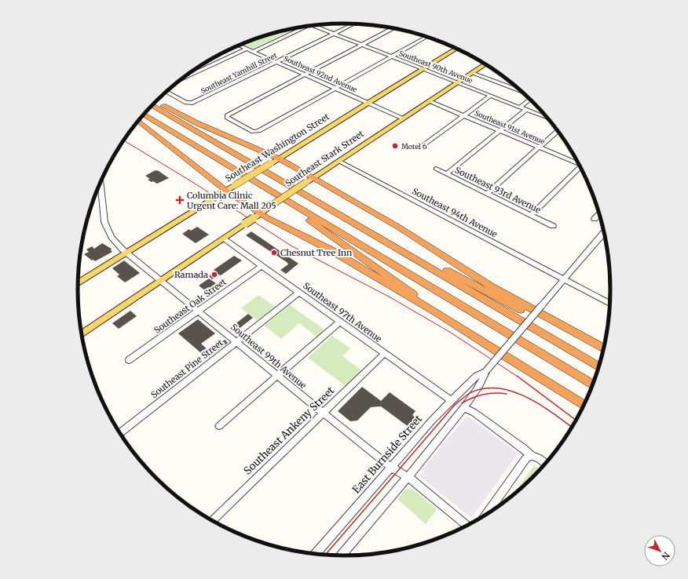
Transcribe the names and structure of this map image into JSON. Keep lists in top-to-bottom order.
{
  "streets": {
    "main road": ["Southeast Washington Street", "Southeast Stark Street"],
    "street": [
      "Southeast 90th Avenue",
      "Southeast Yamhill Street",
      "Southeast 92nd Avenue",
      "Southeast 91st Avenue",
      "Southeast 93rd Avenue",
      "Southeast 94th Avenue",
      "Southeast Oak Street",
      "Southeast 97th Avenue",
      "Southeast 99th Avenue",
      "Southeast Pine Street",
      "Southeast Ankeny Street",
      "East Burnside Street"
    ]
  },
  "crossings": [
    ["Southeast 90th Avenue", "Southeast Yamhill Street"],
    ["Southeast 90th Avenue", "Southeast Washington Street"],
    ["Southeast 90th Avenue", "Southeast Stark Street"],
    ["Southeast Yamhill Street", "Southeast 92nd Avenue"],
    ["Southeast 92nd Avenue", "Southeast Washington Street"],
    ["Southeast 92nd Avenue", "Southeast Stark Street"],
    ["Southeast 91st Avenue", "Southeast Stark Street"],
    ["Southeast Washington Street", "Southeast 99th Avenue"],
    ["Southeast Stark Street", "Southeast 94th Avenue"],
    ["Southeast Stark Street", "Southeast 97th Avenue"],
    ["Southeast Stark Street", "Southeast 99th Avenue"],
    ["Southeast 94th Avenue", "East Burnside Street"],
    ["Southeast Oak Street", "Southeast 97th Avenue"],
    ["Southeast Oak Street", "Southeast 99th Avenue"],
    ["Southeast 97th Avenue", "Southeast Pine Street"],
    ["Southeast 97th Avenue", "Southeast Ankeny Street"],
    ["Southeast 97th Avenue", "East Burnside Street"],
    ["Southeast 99th Avenue", "Southeast Pine Street"],
    ["Southeast 99th Avenue", "Southeast Ankeny Street"],
    ["Southeast 99th Avenue", "East Burnside Street"]
  ],
  "places": {
    "other": ["Motel 6", "Chesnut Tree Inn", "Ramada"],
    "health": ["Columbia Clinic Urgent Care: Mall 205"]
  },
  "north": "bottom right"
}
